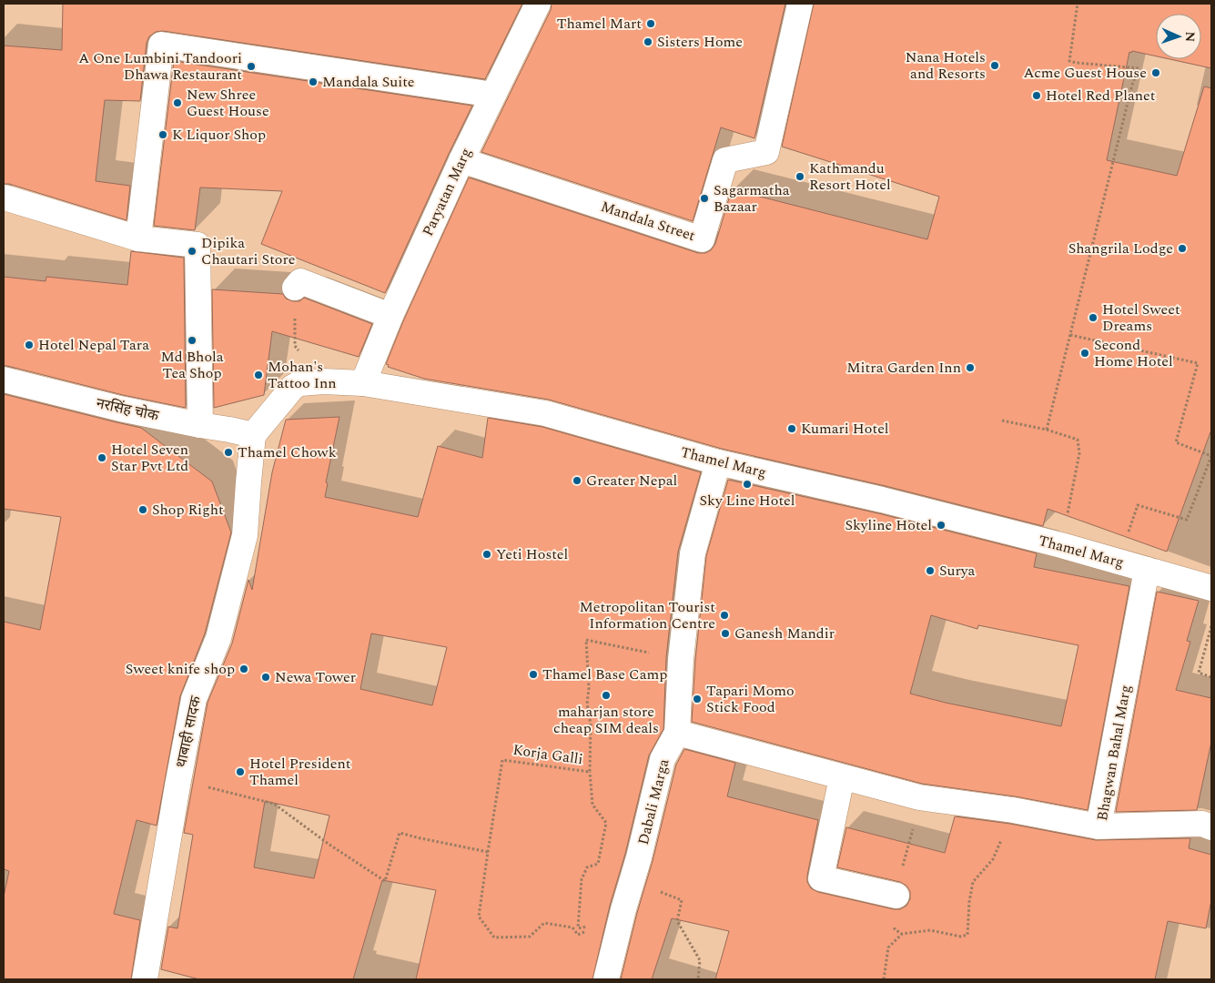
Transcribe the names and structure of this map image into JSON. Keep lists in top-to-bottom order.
{
  "streets": {
    "street": [
      "Paryatan Marg",
      "Mandala Street",
      "नरसिंह चोक",
      "Thamel Marg",
      "थाबाही सादक",
      "Bhagwan Bahal Marg",
      "Dabali Marga"
    ],
    "path": ["Korja Galli"]
  },
  "crossings": [
    ["Paryatan Marg", "Mandala Street"],
    ["Paryatan Marg", "Thamel Marg"],
    ["नरसिंह चोक", "Thamel Marg"],
    ["नरसिंह चोक", "थाबाही सादक"],
    ["Thamel Marg", "थाबाही सादक"],
    ["Thamel Marg", "Bhagwan Bahal Marg"],
    ["Thamel Marg", "Dabali Marga"],
    ["Korja Galli", "Dabali Marga"]
  ],
  "places": [
    "Thamel Mart",
    "Sisters Home",
    "Nana Hotels and Resorts",
    "A One Lumbini Tandoori Dhawa Restaurant",
    "Acme Guest House",
    "Mandala Suite",
    "Hotel Red Planet",
    "New Shree Guest House",
    "K Liquor Shop",
    "Kathmandu Resort Hotel",
    "Sagarmatha Bazaar",
    "Shangrila Lodge",
    "Dipika Chautari Store",
    "Hotel Sweet Dreams",
    "Md Bhola Tea Shop",
    "Hotel Nepal Tara",
    "Second Home Hotel",
    "Mitra Garden Inn",
    "Mohan's Tattoo Inn",
    "Kumari Hotel",
    "Thamel Chowk",
    "Hotel Seven Star Pvt Ltd",
    "Greater Nepal",
    "Sky Line Hotel",
    "Shop Right",
    "Skyline Hotel",
    "Yeti Hostel",
    "Surya",
    "Metropolitan Tourist Information Centre",
    "Ganesh Mandir",
    "Sweet knife shop",
    "Thamel Base Camp",
    "Newa Tower",
    "maharjan store cheap SIM deals",
    "Tapari Momo Stick Food",
    "Hotel President Thamel"
  ],
  "north": "right"
}
